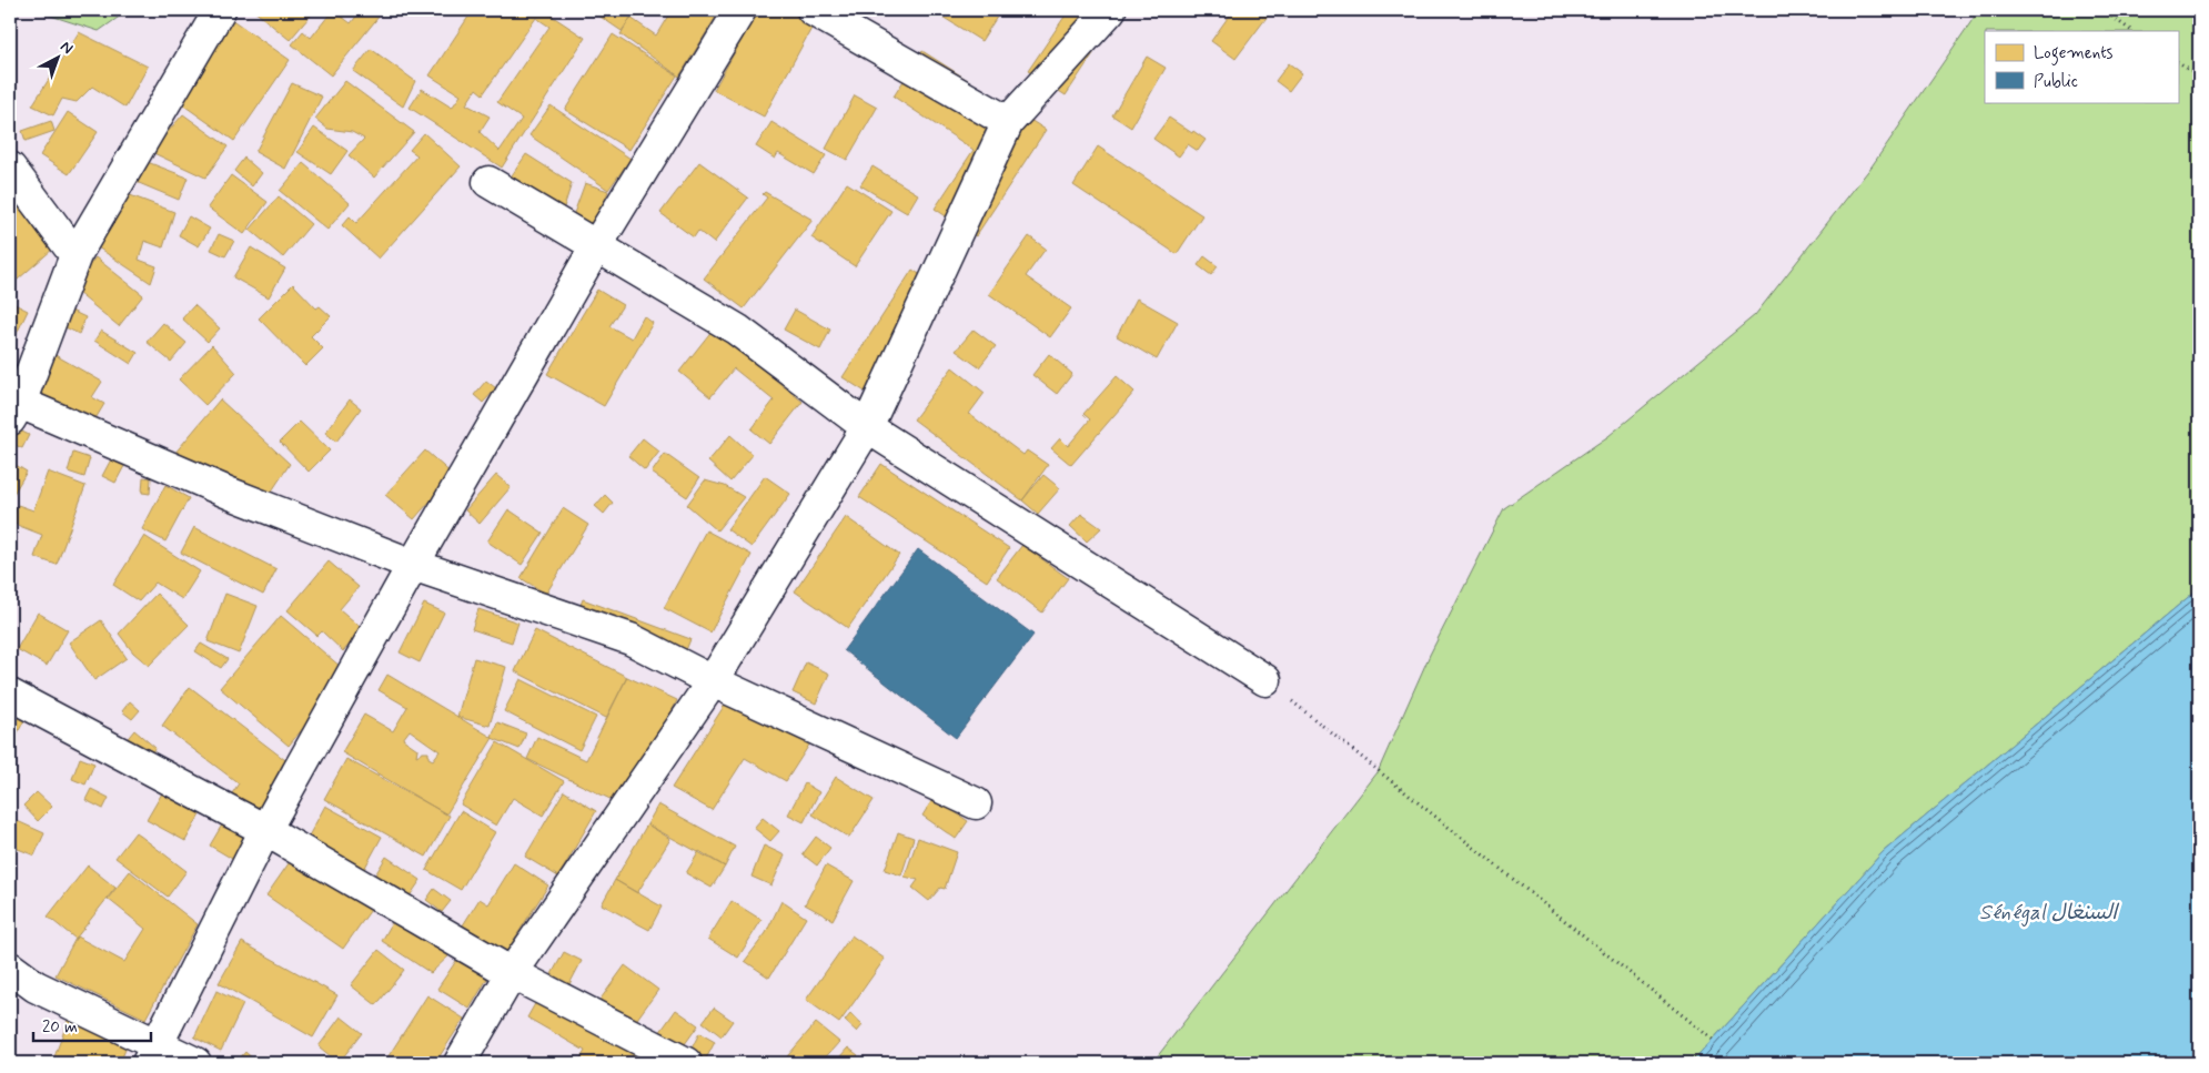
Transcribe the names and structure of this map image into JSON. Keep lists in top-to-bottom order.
{
  "water": ["Sénégal السنغال"],
  "legend": ["Logements", "Public"],
  "scale_bar": "20 m",
  "north": "top right"
}
